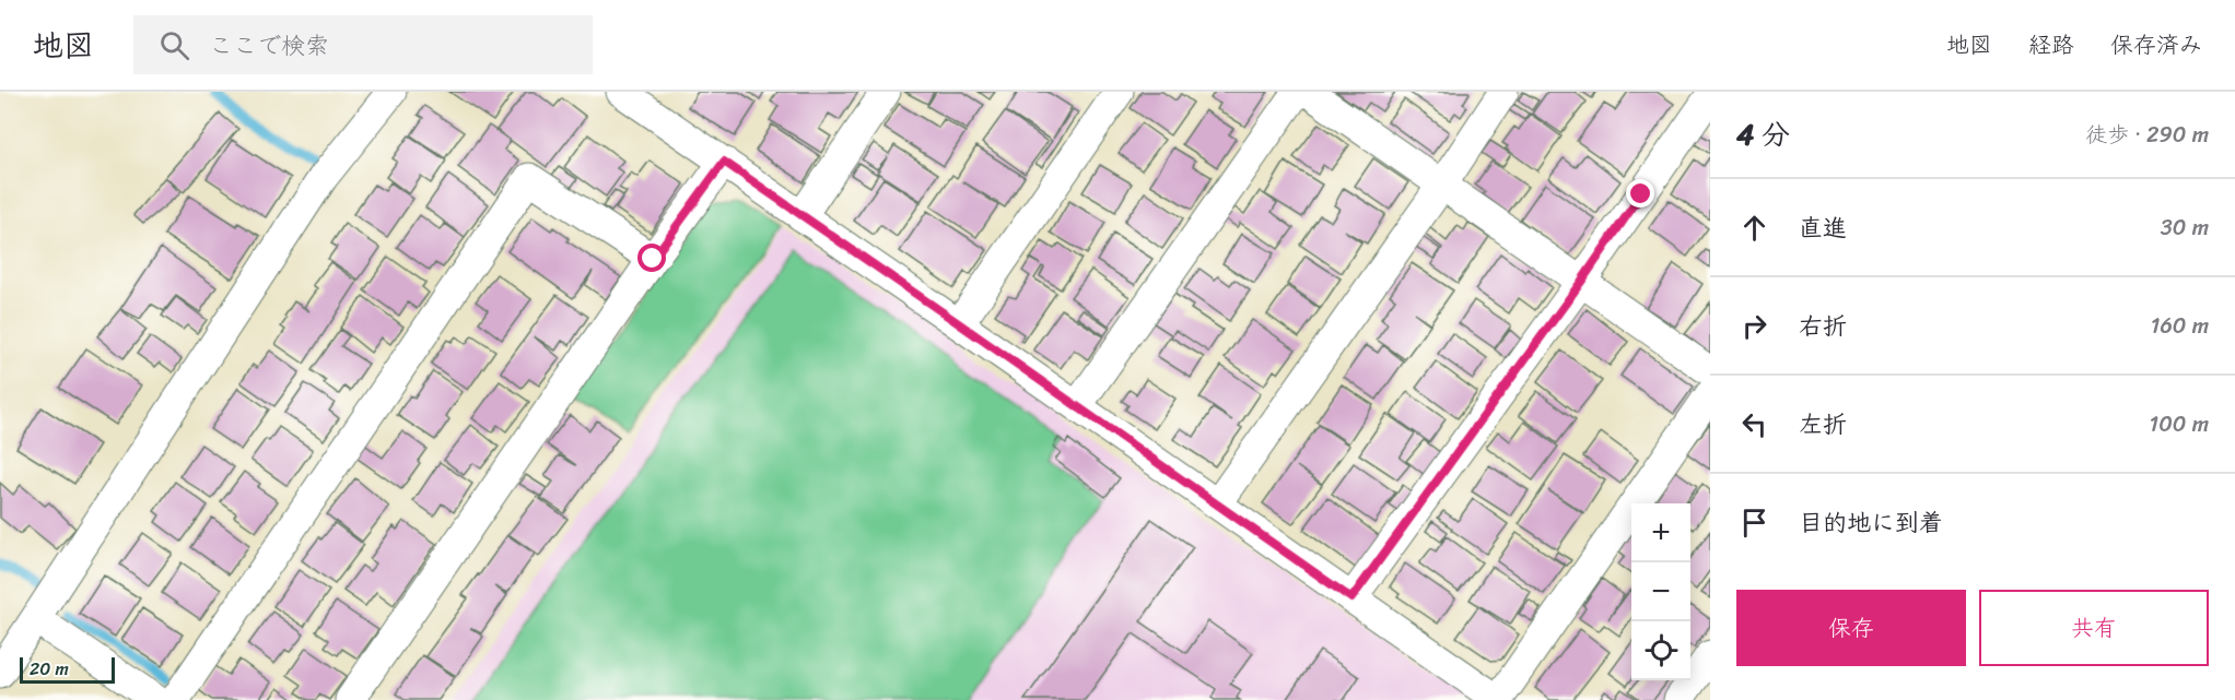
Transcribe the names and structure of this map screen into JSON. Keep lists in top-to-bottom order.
{
  "scale_bar": "20 m",
  "page": {
    "header": "地図",
    "search": "ここで検索",
    "nav": ["地図", "経路", "保存済み"],
    "heading": ["4 分", "徒歩 · 290 m"],
    "list": [
      ["直進", "30 m"],
      ["右折", "160 m"],
      ["左折", "100 m"],
      "目的地に到着"
    ],
    "map_buttons": ["+", "−"],
    "buttons": ["保存", "共有"],
    "scale": "20 m"
  }
}
